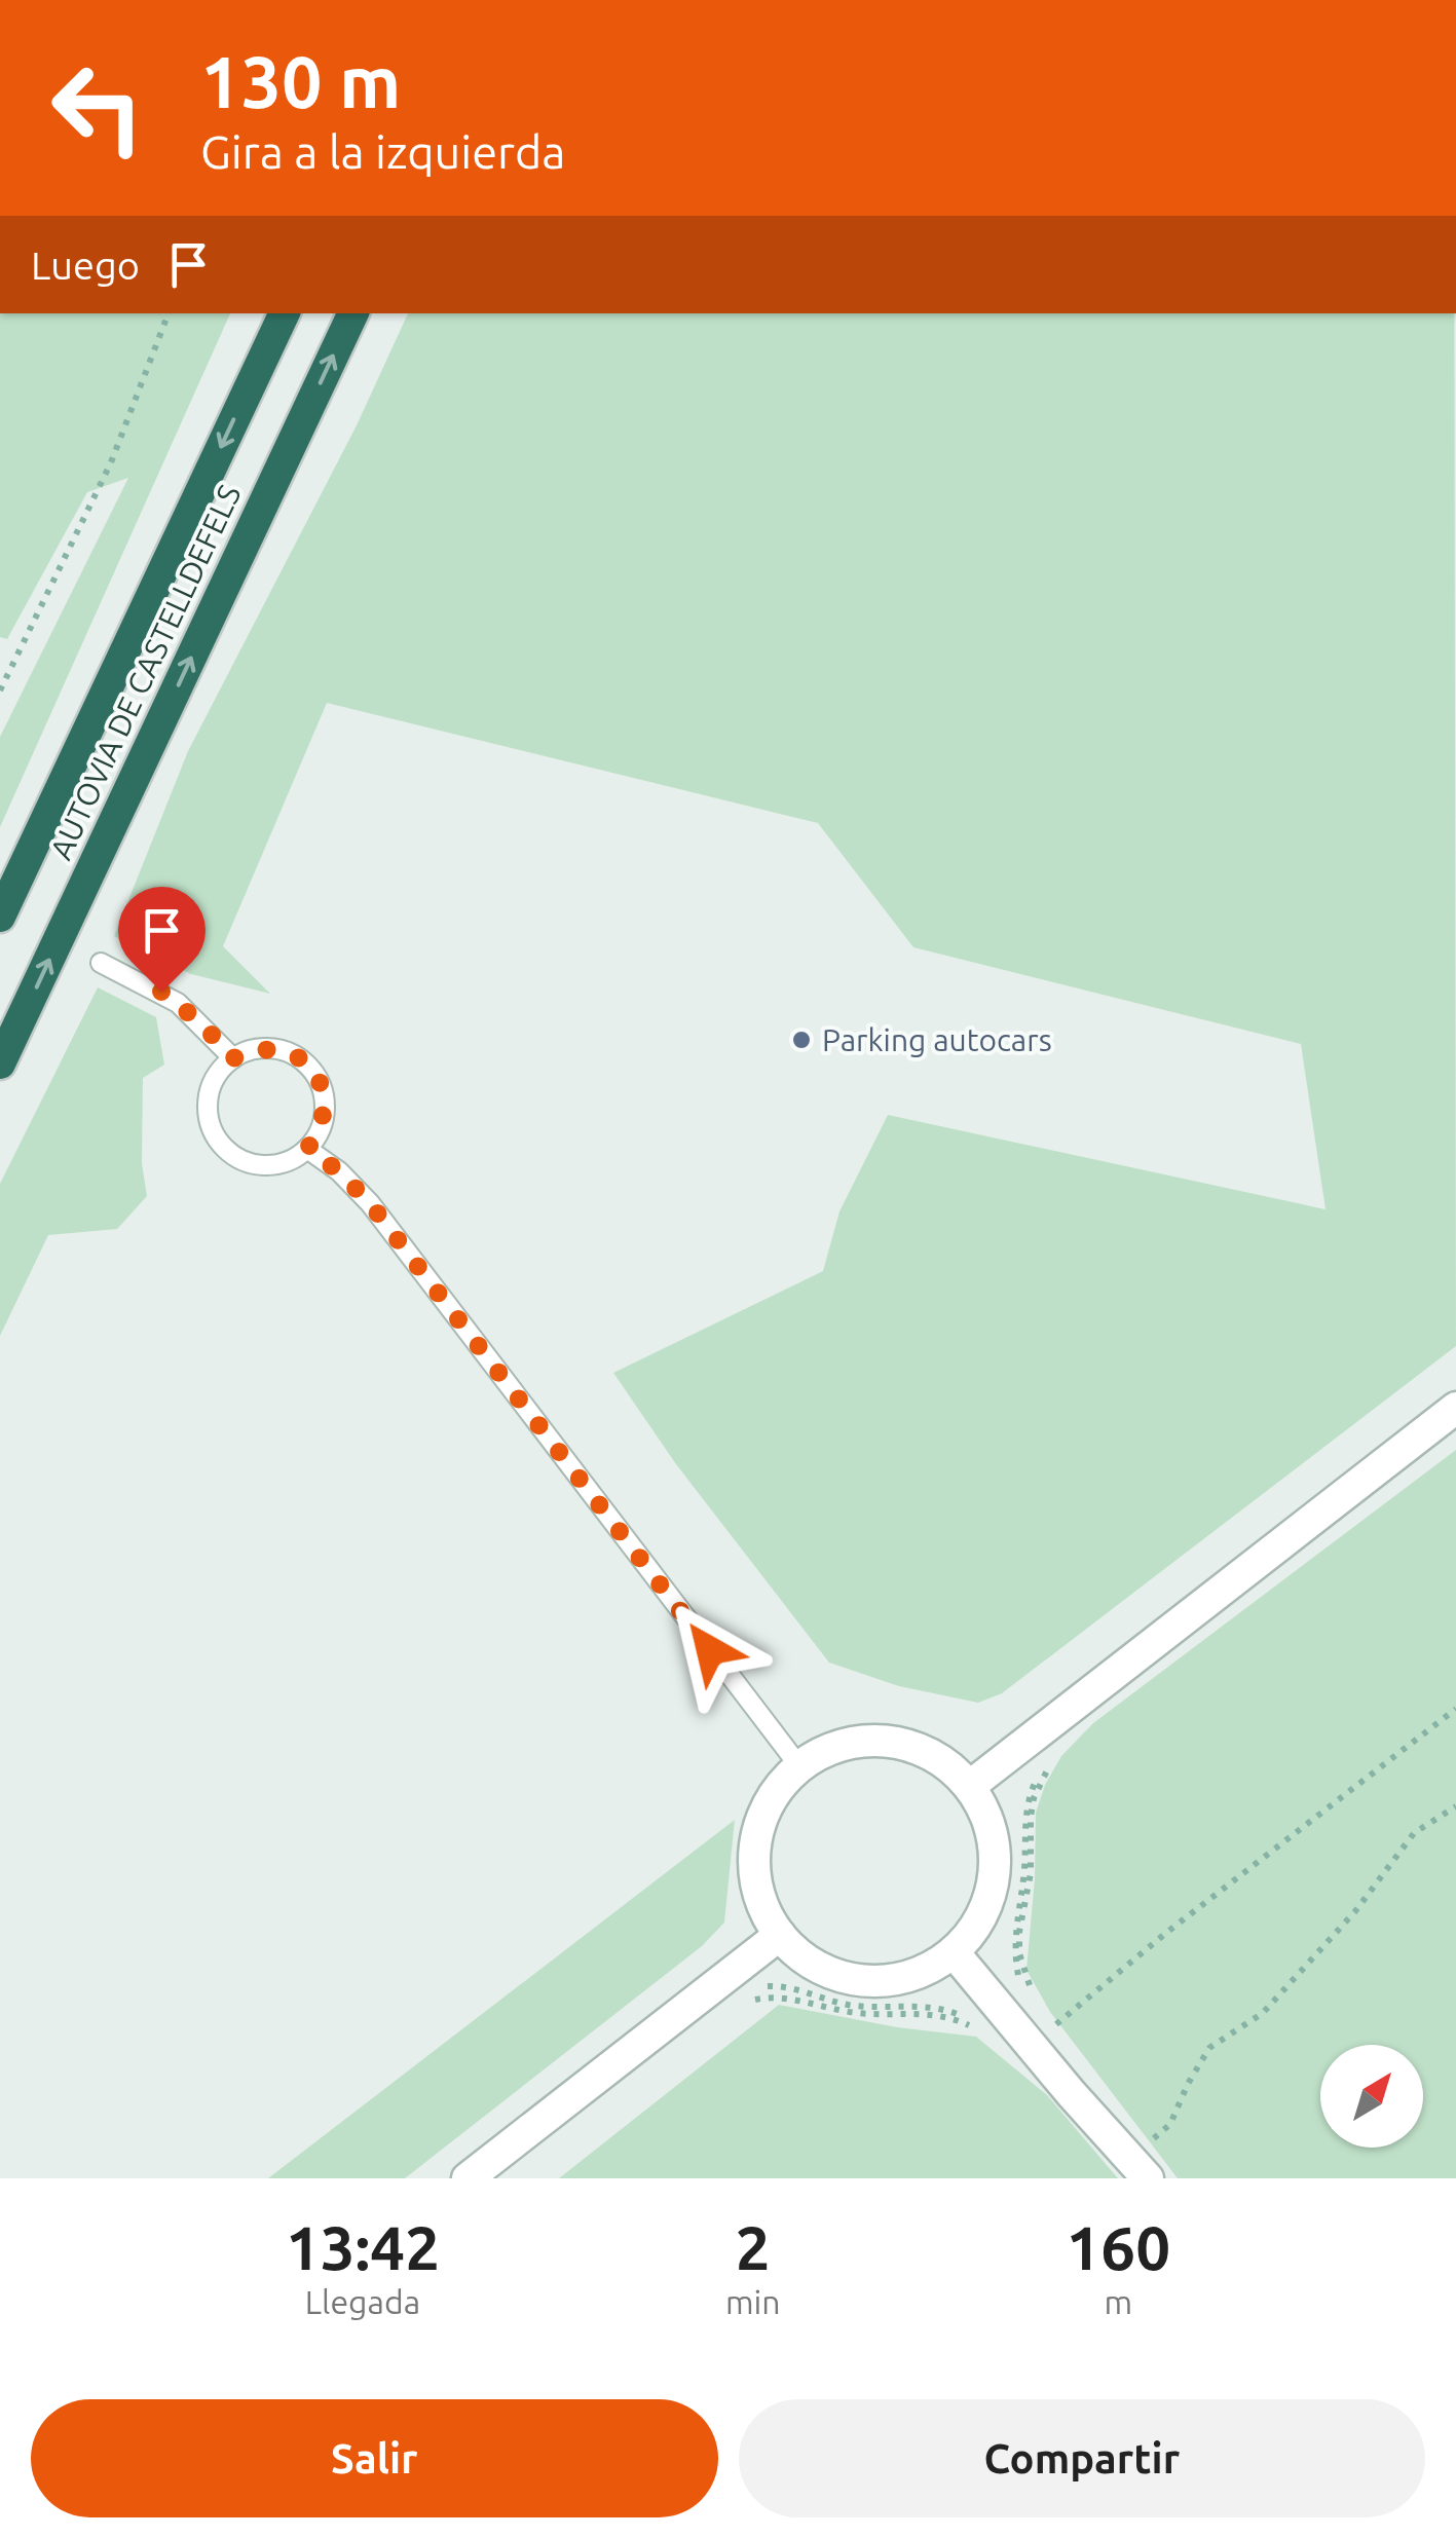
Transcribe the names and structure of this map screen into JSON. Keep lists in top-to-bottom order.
{
  "streets": {
    "highway": ["AUTOVIA DE CASTELLDEFELS"]
  },
  "places": ["Parking autocars"],
  "north": "top right",
  "page": {
    "turn": ["130 m", "Gira a la izquierda"],
    "then": "Luego",
    "eta": [
      "13:42",
      "Llegada",
      "2",
      "min",
      "160",
      "m"
    ],
    "buttons": ["Salir", "Compartir"]
  }
}
